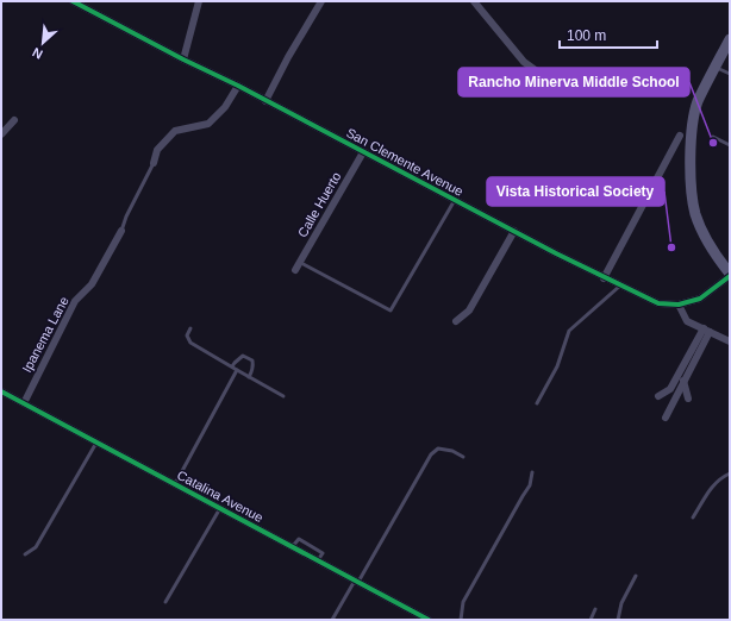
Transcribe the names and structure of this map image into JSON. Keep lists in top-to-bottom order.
{
  "streets": {
    "street": [
      "San Clemente Avenue",
      "Calle Huerto",
      "Ipanema Lane",
      "Catalina Avenue"
    ]
  },
  "crossings": [
    ["San Clemente Avenue", "Calle Huerto"],
    ["Ipanema Lane", "Catalina Avenue"]
  ],
  "places": ["Rancho Minerva Middle School", "Vista Historical Society"],
  "scale_bar": "100 m",
  "north": "bottom left"
}
